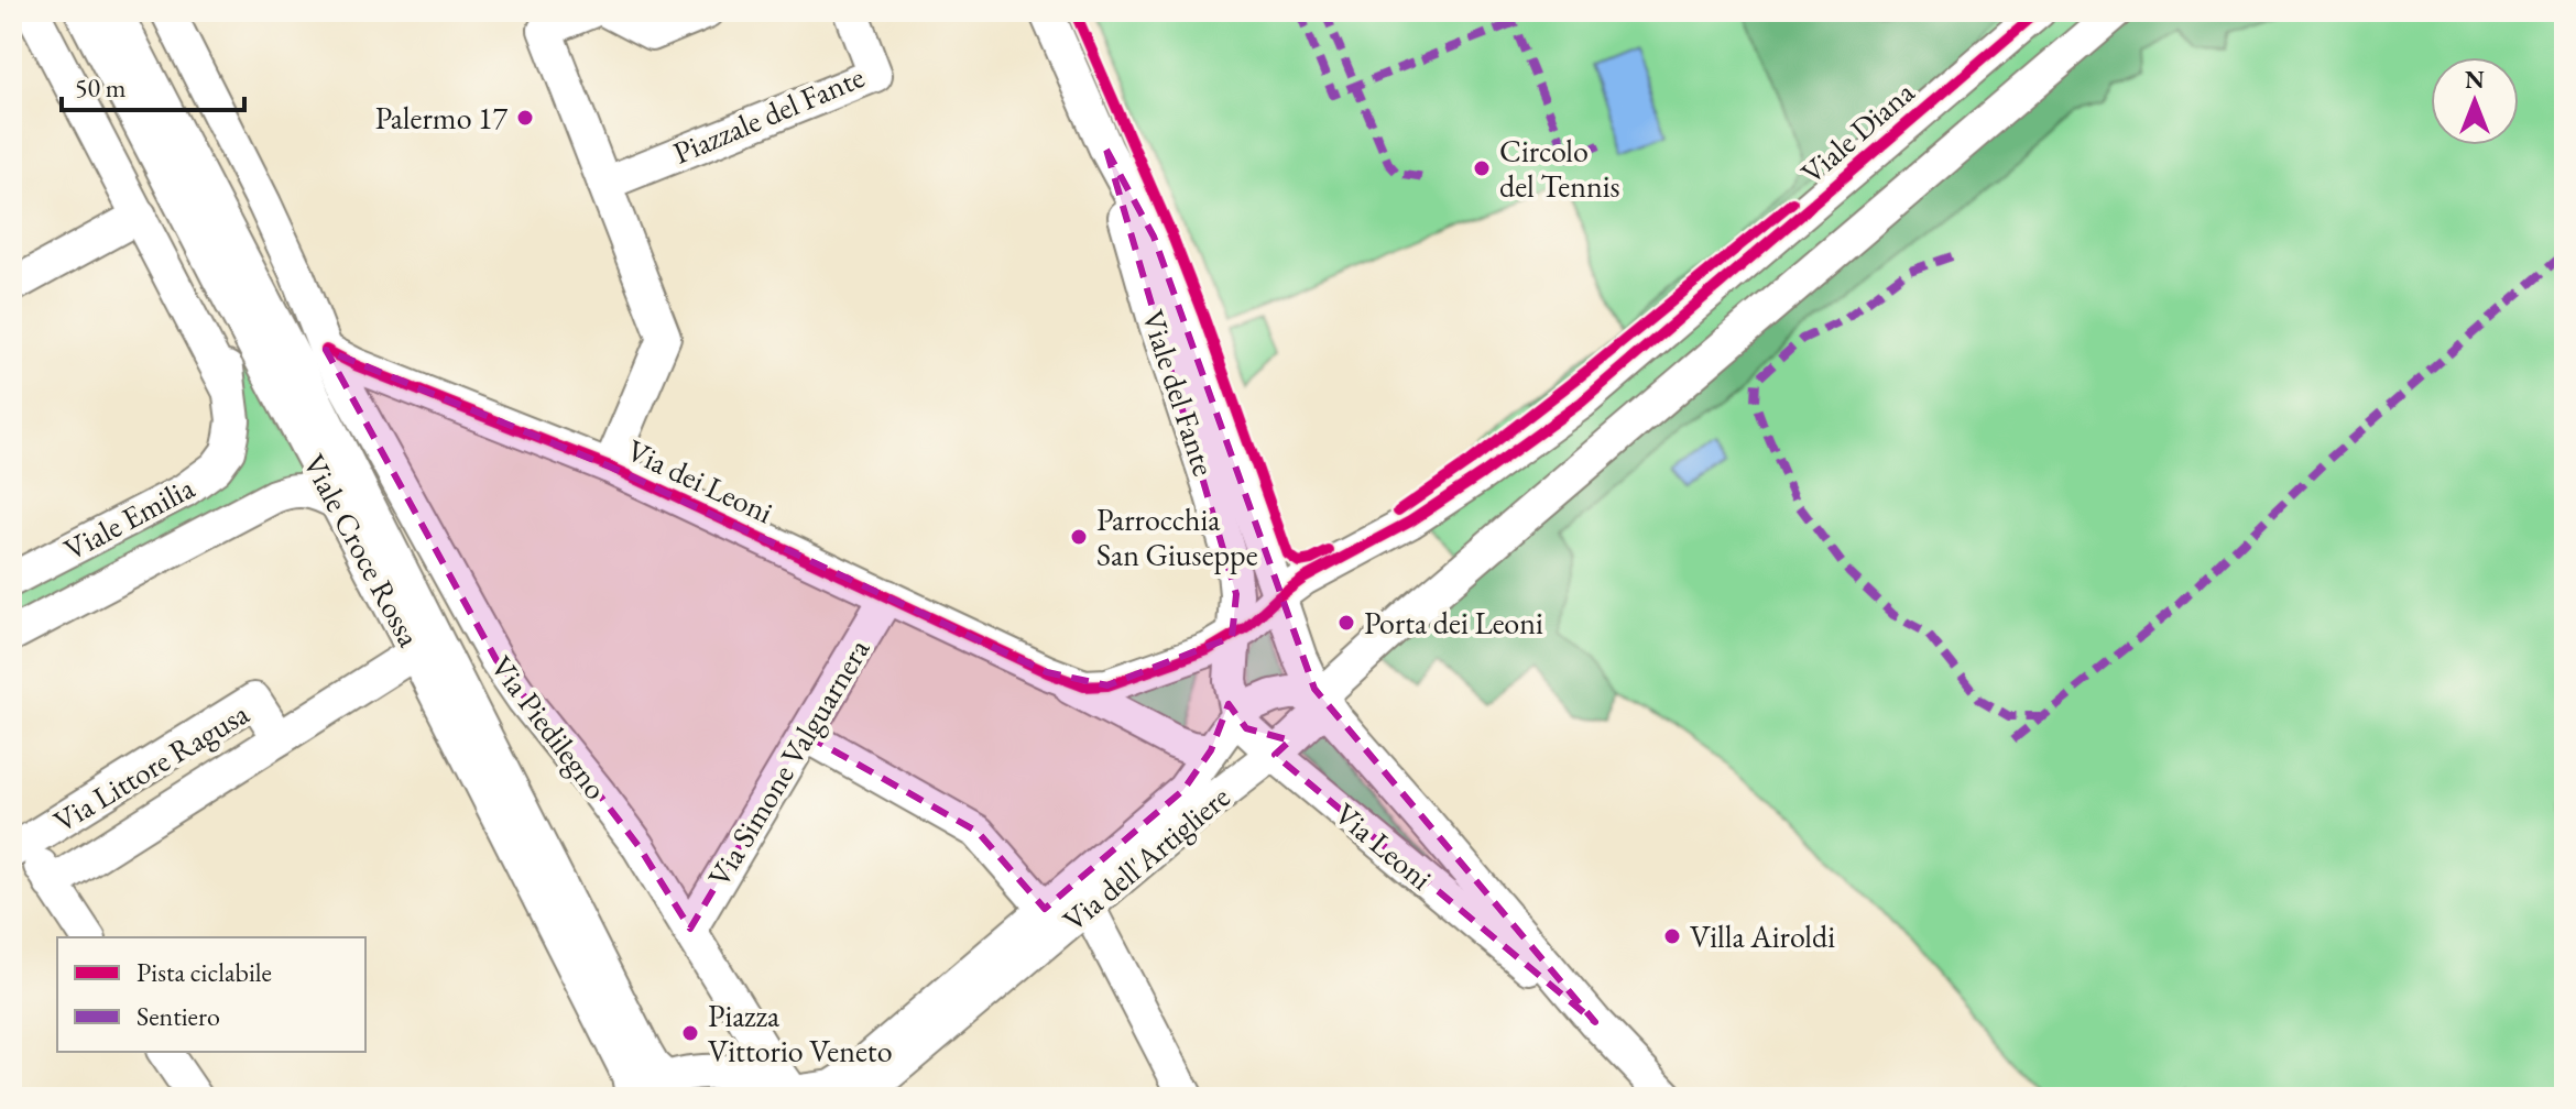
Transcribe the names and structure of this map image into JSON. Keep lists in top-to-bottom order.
{
  "streets": {
    "street": [
      "Piazzale del Fante",
      "Viale Diana",
      "Viale del Fante",
      "Via dei Leoni",
      "Viale Emilia",
      "Viale Croce Rossa",
      "Via Piedilegno",
      "Via Simone Valguarnera",
      "Via Littore Ragusa",
      "Via Leoni",
      "Via dell'Artigliere"
    ]
  },
  "crossings": [
    ["Viale Diana", "Viale del Fante"],
    ["Viale Diana", "Via dei Leoni"],
    ["Viale Diana", "Via Leoni"],
    ["Viale del Fante", "Via Leoni"],
    ["Via dei Leoni", "Viale Croce Rossa"],
    ["Via dei Leoni", "Via Piedilegno"],
    ["Via dei Leoni", "Via Simone Valguarnera"],
    ["Viale Emilia", "Viale Croce Rossa"],
    ["Viale Croce Rossa", "Via Piedilegno"],
    ["Viale Croce Rossa", "Via Littore Ragusa"],
    ["Via Piedilegno", "Via Simone Valguarnera"],
    ["Via Piedilegno", "Via dell'Artigliere"],
    ["Via Leoni", "Via dell'Artigliere"]
  ],
  "places": [
    "Palermo 17",
    "Circolo del Tennis",
    "Parrocchia San Giuseppe",
    "Porta dei Leoni",
    "Villa Airoldi",
    "Piazza Vittorio Veneto"
  ],
  "legend": ["Pista ciclabile", "Sentiero"],
  "scale_bar": "50 m",
  "north": "top"
}
